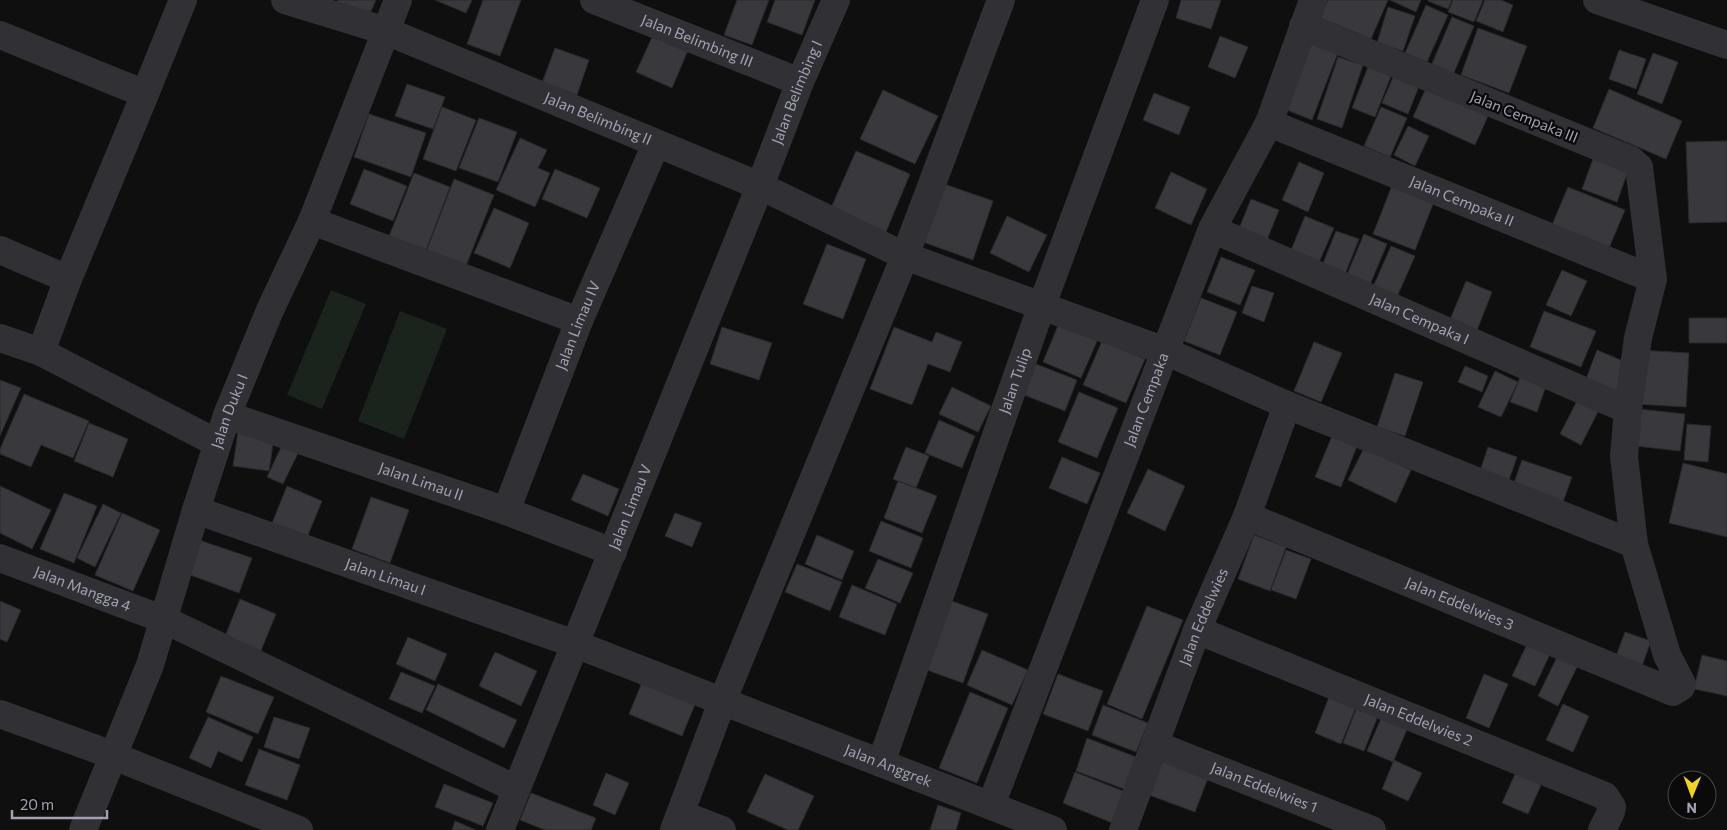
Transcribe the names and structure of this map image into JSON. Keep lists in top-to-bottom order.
{
  "streets": {
    "street": [
      "Jalan Belimbing III",
      "Jalan Belimbing I",
      "Jalan Cempaka III",
      "Jalan Belimbing II",
      "Jalan Cempaka II",
      "Jalan Cempaka I",
      "Jalan Limau IV",
      "Jalan Tulip",
      "Jalan Cempaka",
      "Jalan Duku I",
      "Jalan Limau II",
      "Jalan Limau V",
      "Jalan Limau I",
      "Jalan Mangga 4",
      "Jalan Eddelwies 3",
      "Jalan Eddelwies",
      "Jalan Eddelwies 2",
      "Jalan Anggrek",
      "Jalan Eddelwies 1"
    ]
  },
  "crossings": [
    ["Jalan Belimbing III", "Jalan Belimbing I"],
    ["Jalan Belimbing I", "Jalan Belimbing II"],
    ["Jalan Belimbing I", "Jalan Limau V"],
    ["Jalan Cempaka III", "Jalan Cempaka II"],
    ["Jalan Cempaka III", "Jalan Cempaka"],
    ["Jalan Belimbing II", "Jalan Limau IV"],
    ["Jalan Belimbing II", "Jalan Tulip"],
    ["Jalan Belimbing II", "Jalan Cempaka"],
    ["Jalan Belimbing II", "Jalan Duku I"],
    ["Jalan Belimbing II", "Jalan Limau V"],
    ["Jalan Belimbing II", "Jalan Eddelwies 3"],
    ["Jalan Belimbing II", "Jalan Eddelwies"],
    ["Jalan Cempaka II", "Jalan Cempaka"],
    ["Jalan Cempaka I", "Jalan Cempaka"],
    ["Jalan Limau IV", "Jalan Limau II"],
    ["Jalan Tulip", "Jalan Anggrek"],
    ["Jalan Cempaka", "Jalan Anggrek"],
    ["Jalan Duku I", "Jalan Limau II"],
    ["Jalan Duku I", "Jalan Limau I"],
    ["Jalan Duku I", "Jalan Mangga 4"],
    ["Jalan Limau II", "Jalan Limau V"],
    ["Jalan Limau V", "Jalan Limau I"],
    ["Jalan Limau V", "Jalan Mangga 4"],
    ["Jalan Limau I", "Jalan Anggrek"],
    ["Jalan Eddelwies 3", "Jalan Eddelwies"],
    ["Jalan Eddelwies", "Jalan Eddelwies 2"],
    ["Jalan Eddelwies", "Jalan Eddelwies 1"]
  ],
  "scale_bar": "20 m",
  "north": "bottom"
}
